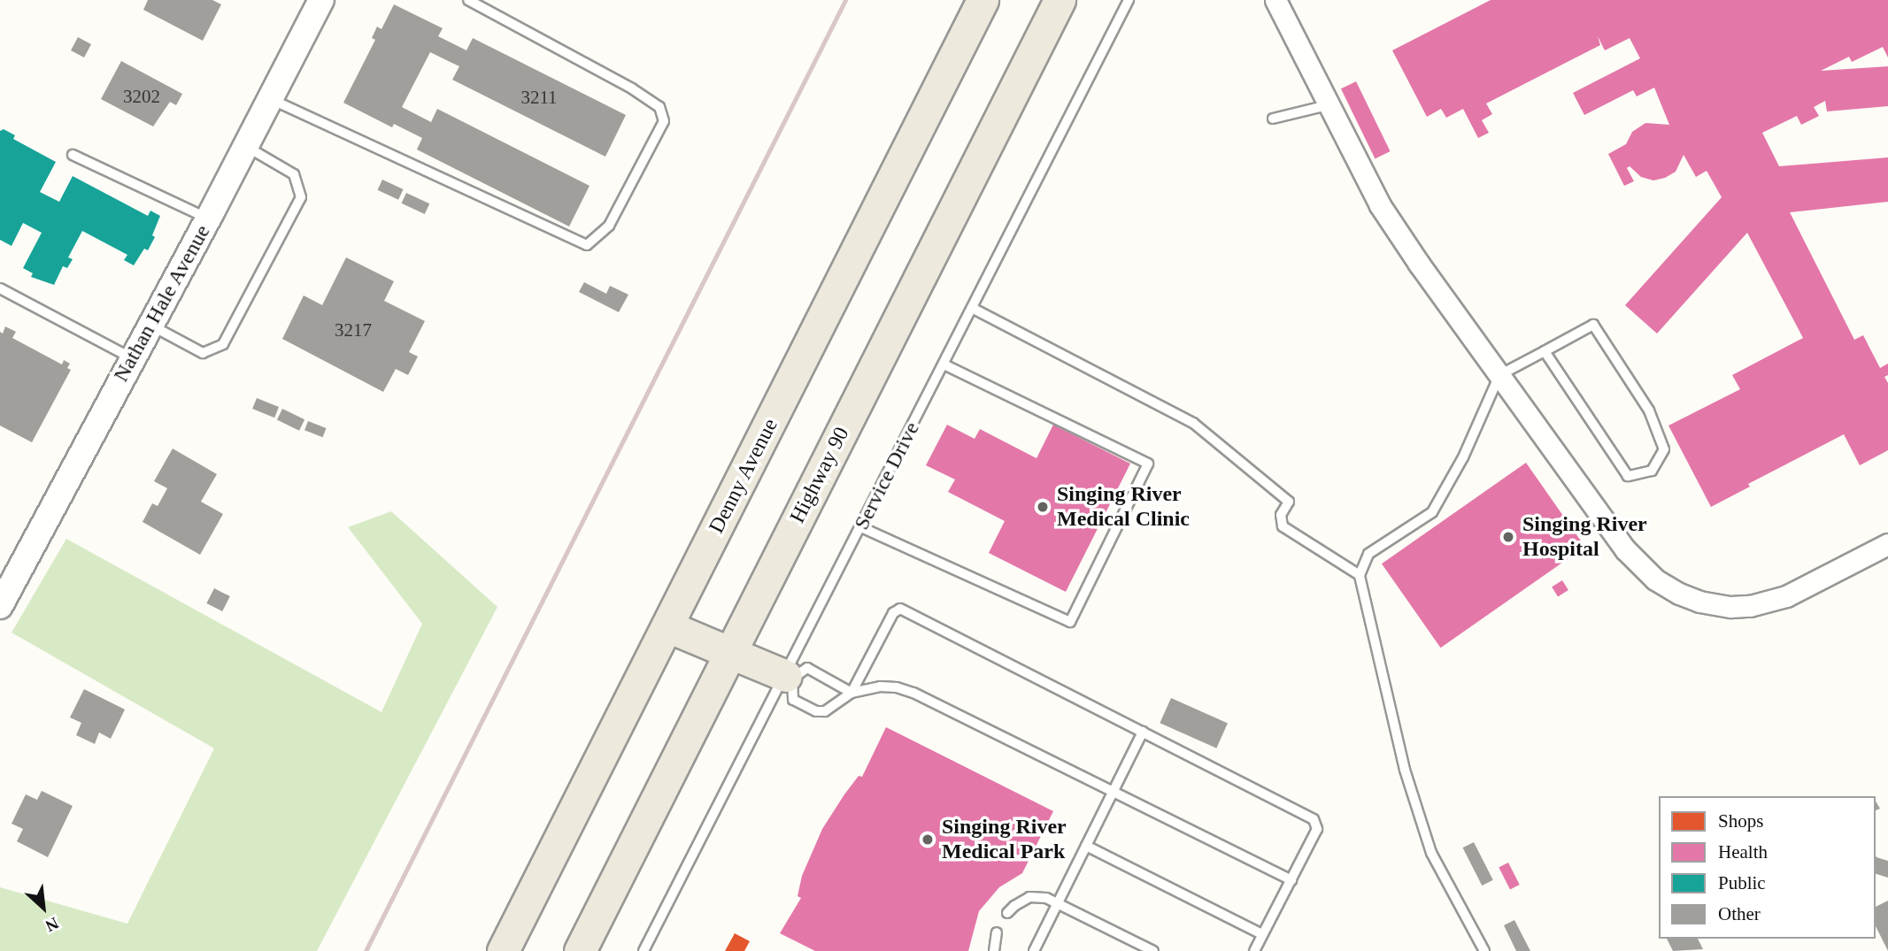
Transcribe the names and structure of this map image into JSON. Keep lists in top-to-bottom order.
{
  "streets": {
    "main road": ["Highway 90", "Denny Avenue"],
    "street": ["Nathan Hale Avenue"],
    "lane": ["Service Drive"]
  },
  "places": ["Singing River Medical Clinic", "Singing River Hospital", "Singing River Medical Park"],
  "house_numbers": ["3202", "3211", "3217"],
  "legend": [
    "Shops",
    "Health",
    "Public",
    "Other"
  ],
  "north": "bottom right"
}
